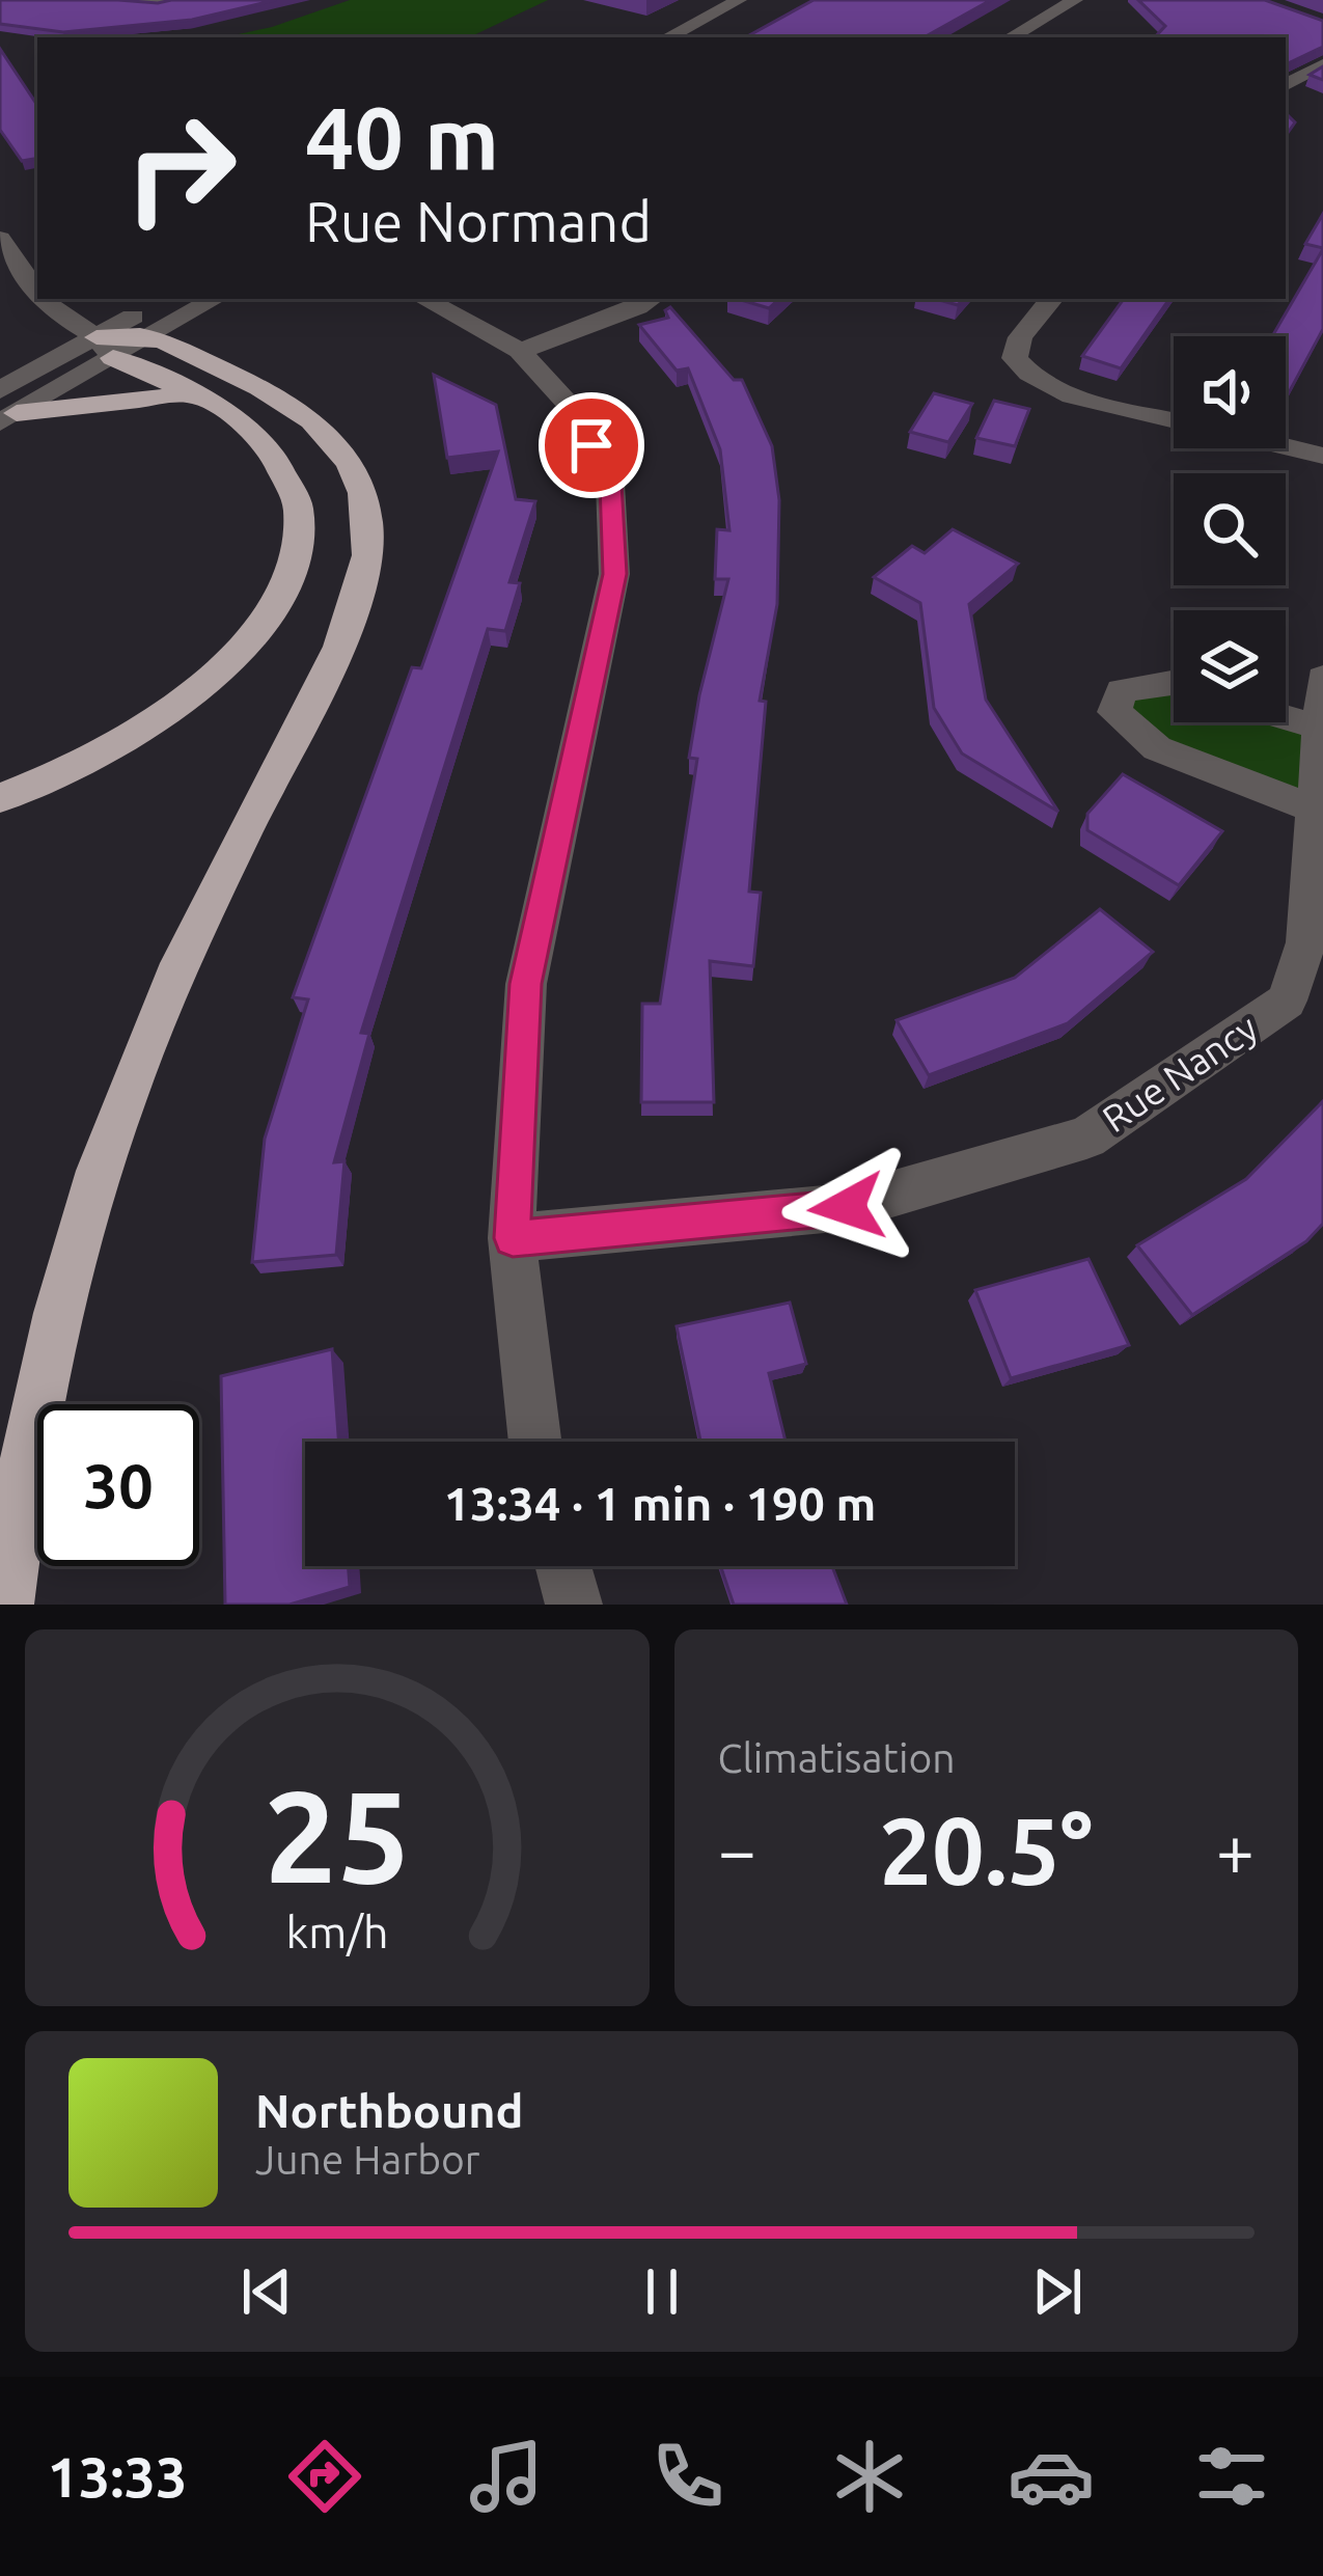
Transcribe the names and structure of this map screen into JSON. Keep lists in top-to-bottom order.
{
  "streets": {
    "street": ["Rue Nancy"]
  },
  "page": {
    "turn": ["40 m", "Rue Normand"],
    "limit": "30",
    "trip": "13:34 · 1 min · 190 m",
    "tile": "Climatisation",
    "heat": ["−", "20.5°", "+"],
    "song": ["Northbound", "June Harbor"],
    "tabs": "13:33",
    "gauge": ["25", "km/h"]
  }
}
